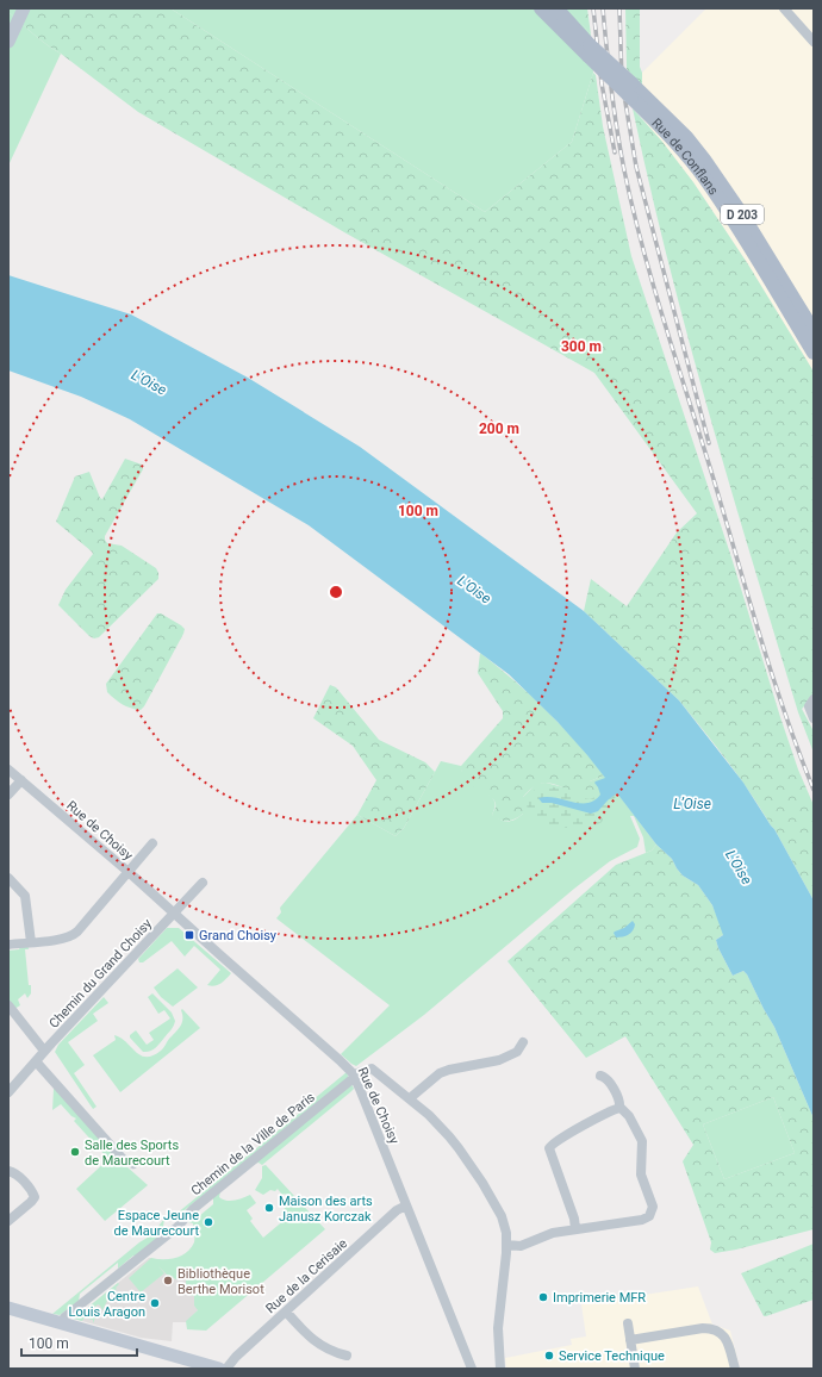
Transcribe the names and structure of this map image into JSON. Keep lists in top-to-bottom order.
{
  "streets": {
    "main road": ["Rue de Conflans", "D 203"],
    "street": [
      "Rue de Choisy",
      "Chemin du Grand Choisy",
      "Chemin de la Ville de Paris",
      "Rue de la Cerisaie"
    ]
  },
  "crossings": [
    ["Rue de Choisy", "Chemin du Grand Choisy"],
    ["Rue de Choisy", "Chemin de la Ville de Paris"],
    ["Rue de Choisy", "Rue de la Cerisaie"]
  ],
  "water": ["L'Oise", "L’Oise"],
  "places": {
    "transit": ["Grand Choisy"],
    "other": [
      "Salle des Sports de Maurecourt",
      "Maison des arts Janusz Korczak",
      "Espace Jeune de Maurecourt",
      "Bibliothèque Berthe Morisot",
      "Imprimerie MFR",
      "Centre Louis Aragon",
      "Service Technique"
    ]
  },
  "scale_bar": "100 m",
  "rings": ["300 m", "200 m", "100 m"]
}
